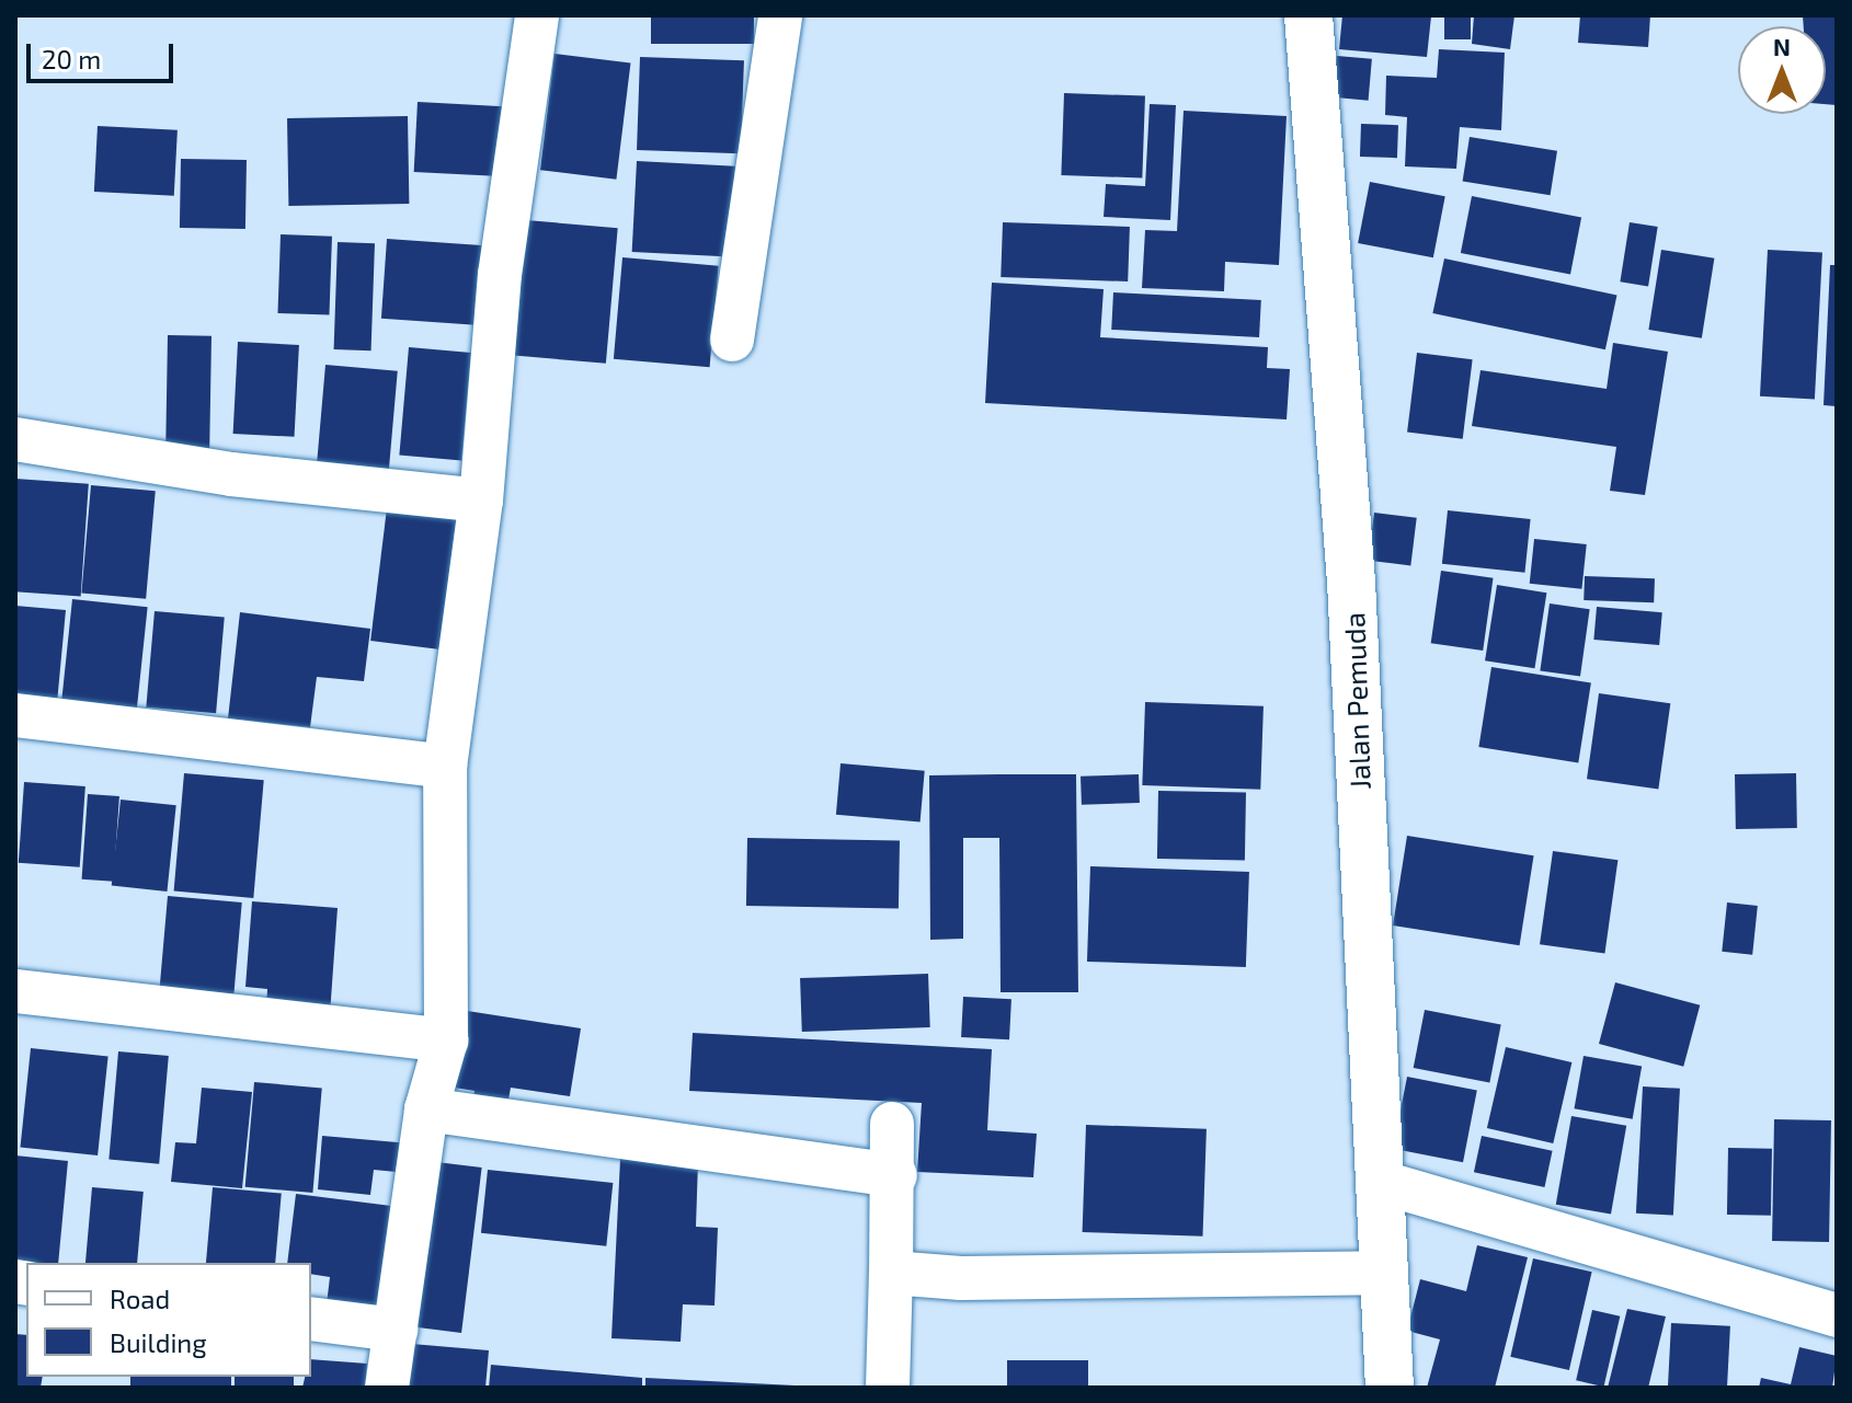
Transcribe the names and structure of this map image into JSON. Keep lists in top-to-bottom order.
{
  "streets": {
    "street": ["Jalan Pemuda"]
  },
  "legend": ["Road", "Building"],
  "scale_bar": "20 m",
  "north": "top"
}
